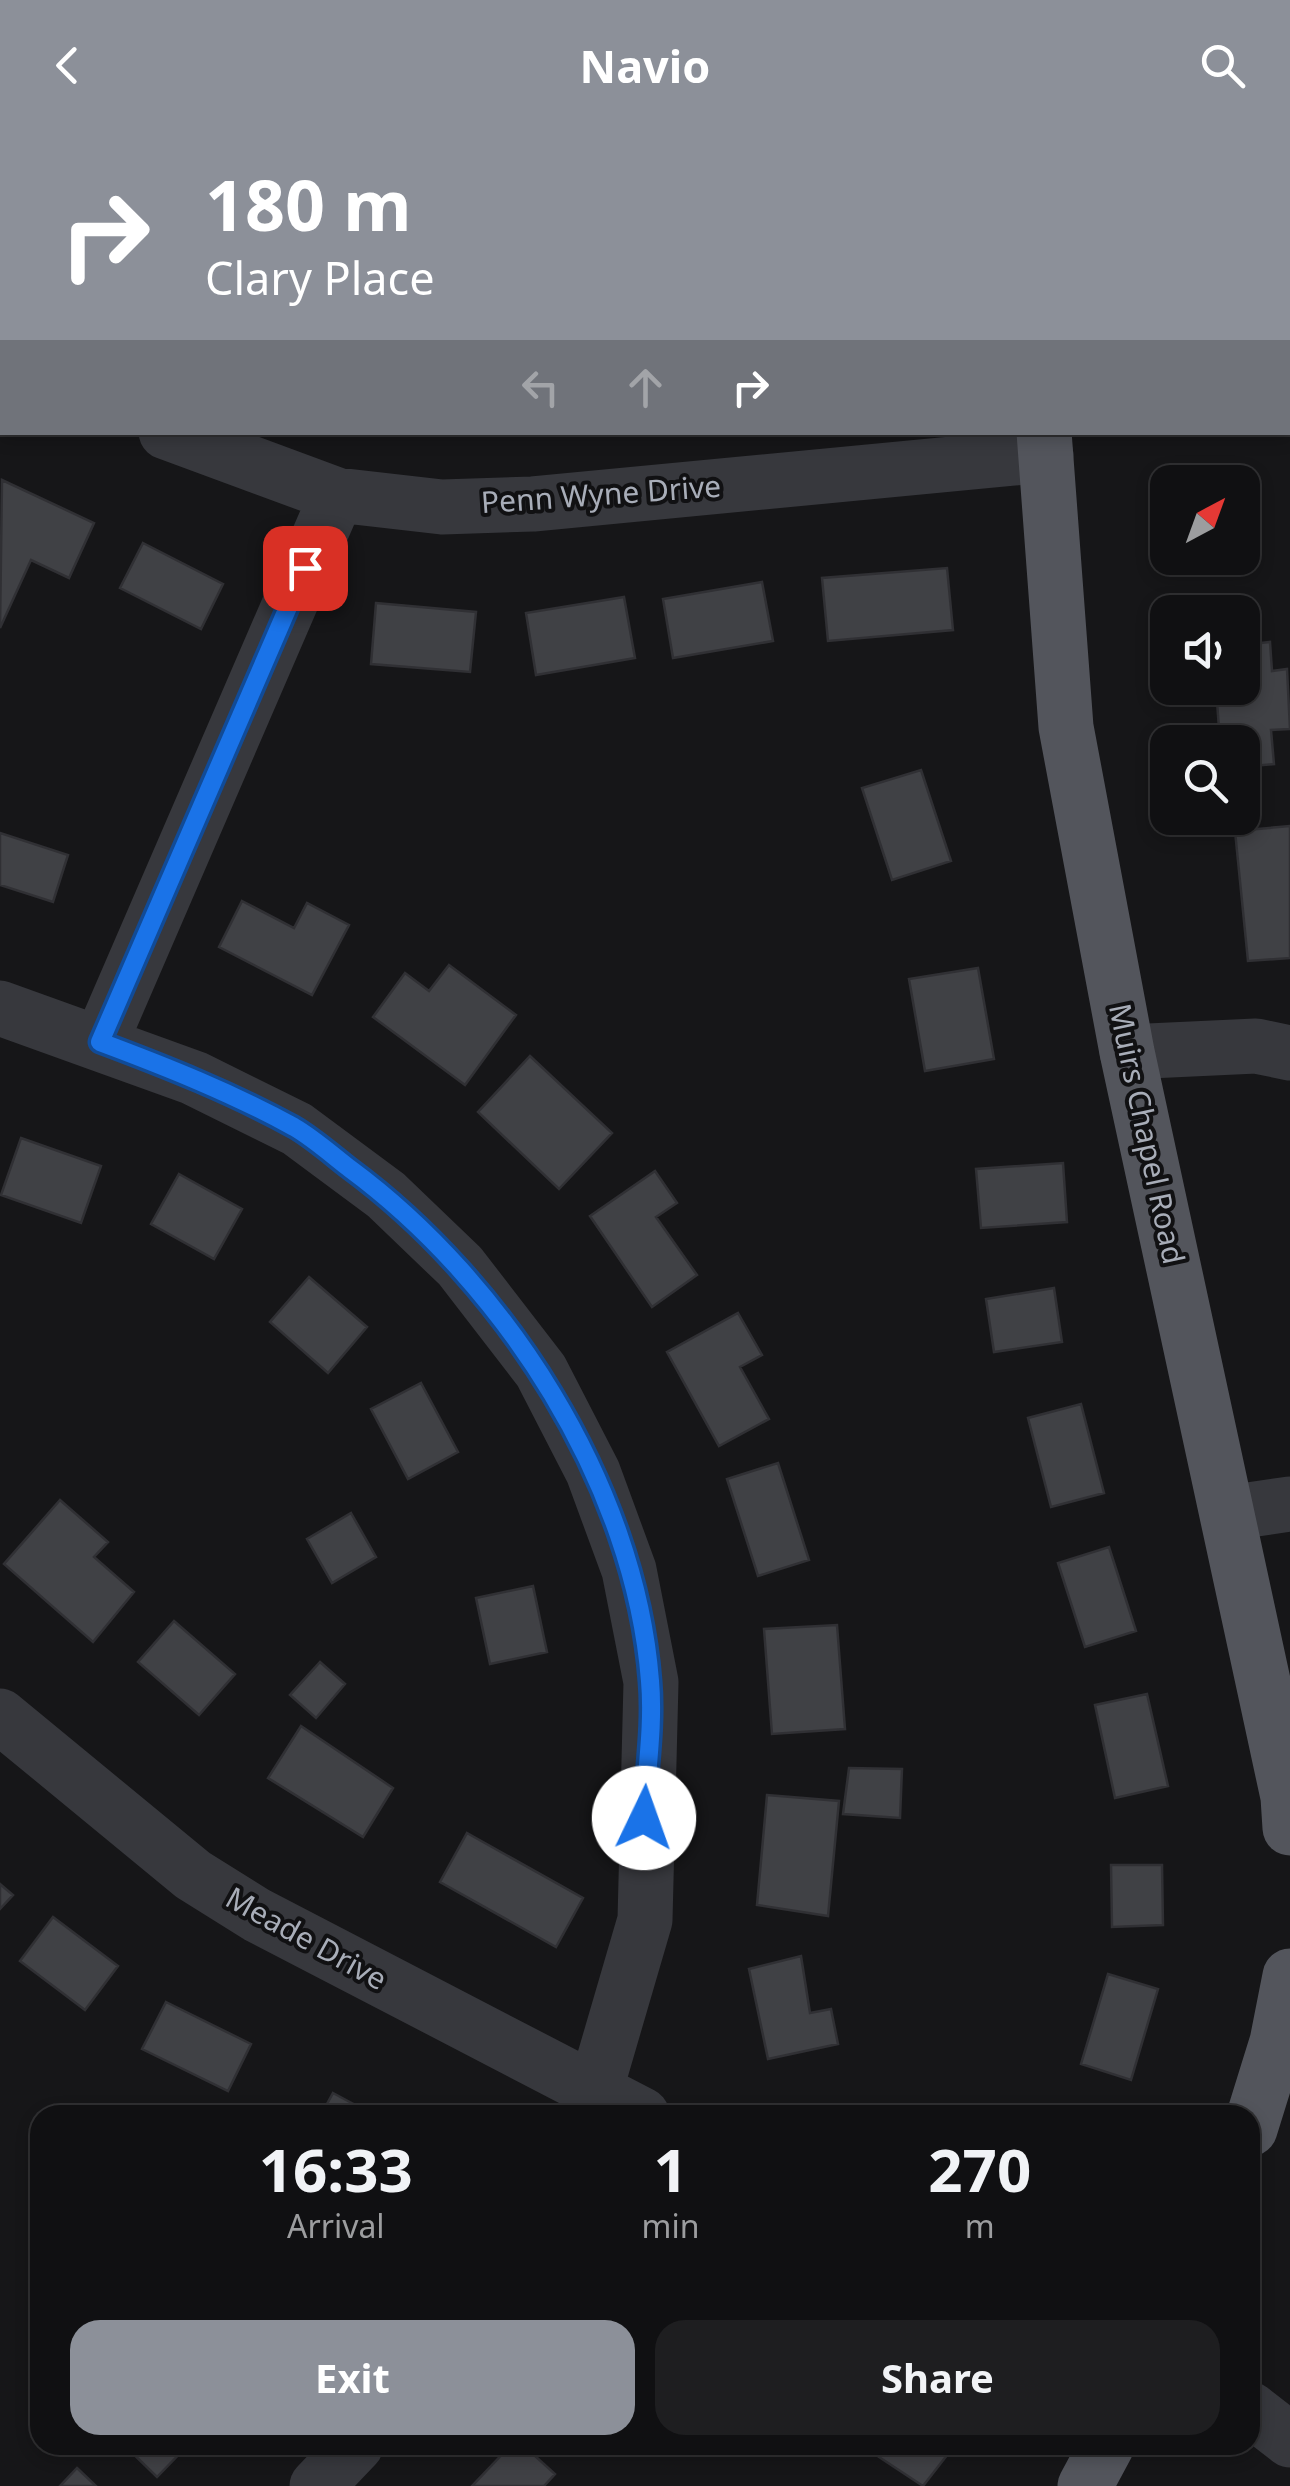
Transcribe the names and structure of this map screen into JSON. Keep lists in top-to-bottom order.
{
  "streets": {
    "main road": ["Muirs Chapel Road"],
    "street": ["Penn Wyne Drive", "Meade Drive"]
  },
  "crossings": [
    ["Penn Wyne Drive", "Muirs Chapel Road"]
  ],
  "north": "top right",
  "page": {
    "header": "Navio",
    "turn": ["180 m", "Clary Place"],
    "eta": [
      "16:33",
      "Arrival",
      "1",
      "min",
      "270",
      "m"
    ],
    "buttons": ["Exit", "Share"]
  }
}
